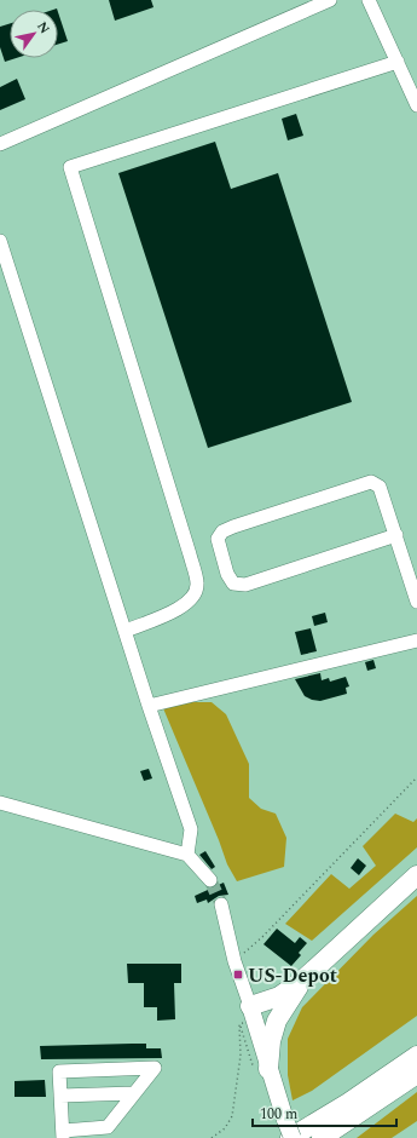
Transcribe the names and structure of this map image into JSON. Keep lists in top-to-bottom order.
{
  "places": {
    "transit": ["US-Depot"]
  },
  "scale_bar": "100 m",
  "north": "top right"
}
